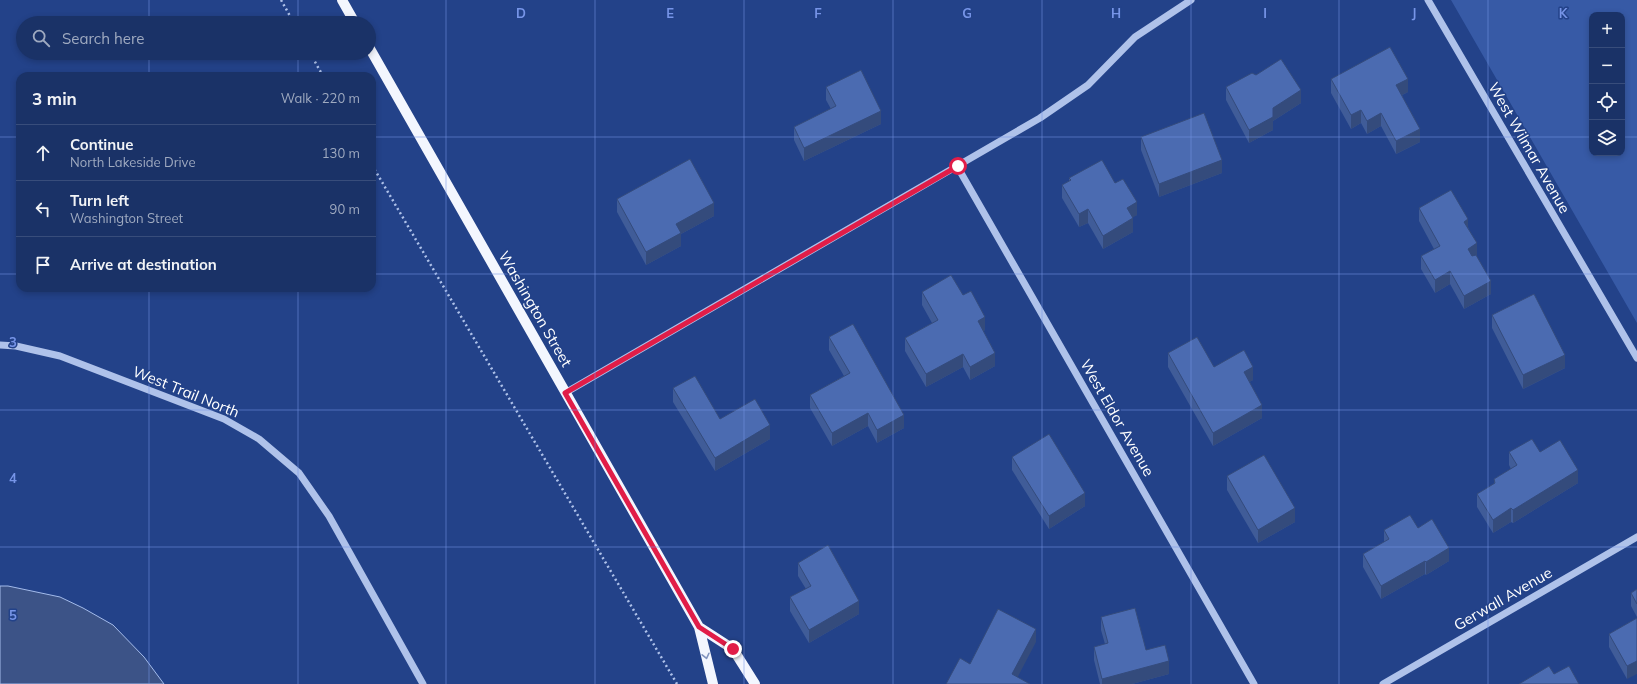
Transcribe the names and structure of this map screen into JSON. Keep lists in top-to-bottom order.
{
  "streets": {
    "main road": ["Washington Street"],
    "street": [
      "West Wilmar Avenue",
      "West Trail North",
      "West Eldor Avenue",
      "Gerwall Avenue"
    ]
  },
  "page": {
    "map_buttons": ["+", "−"],
    "search": "Search here",
    "heading": ["3 min", "Walk · 220 m"],
    "list": [
      ["Continue", "North Lakeside Drive", "130 m"],
      ["Turn left", "Washington Street", "90 m"],
      "Arrive at destination"
    ]
  },
  "grid": {
    "columns": [
      "D",
      "E",
      "F",
      "G",
      "H",
      "I",
      "J",
      "K"
    ],
    "rows": ["3", "4", "5"]
  }
}
